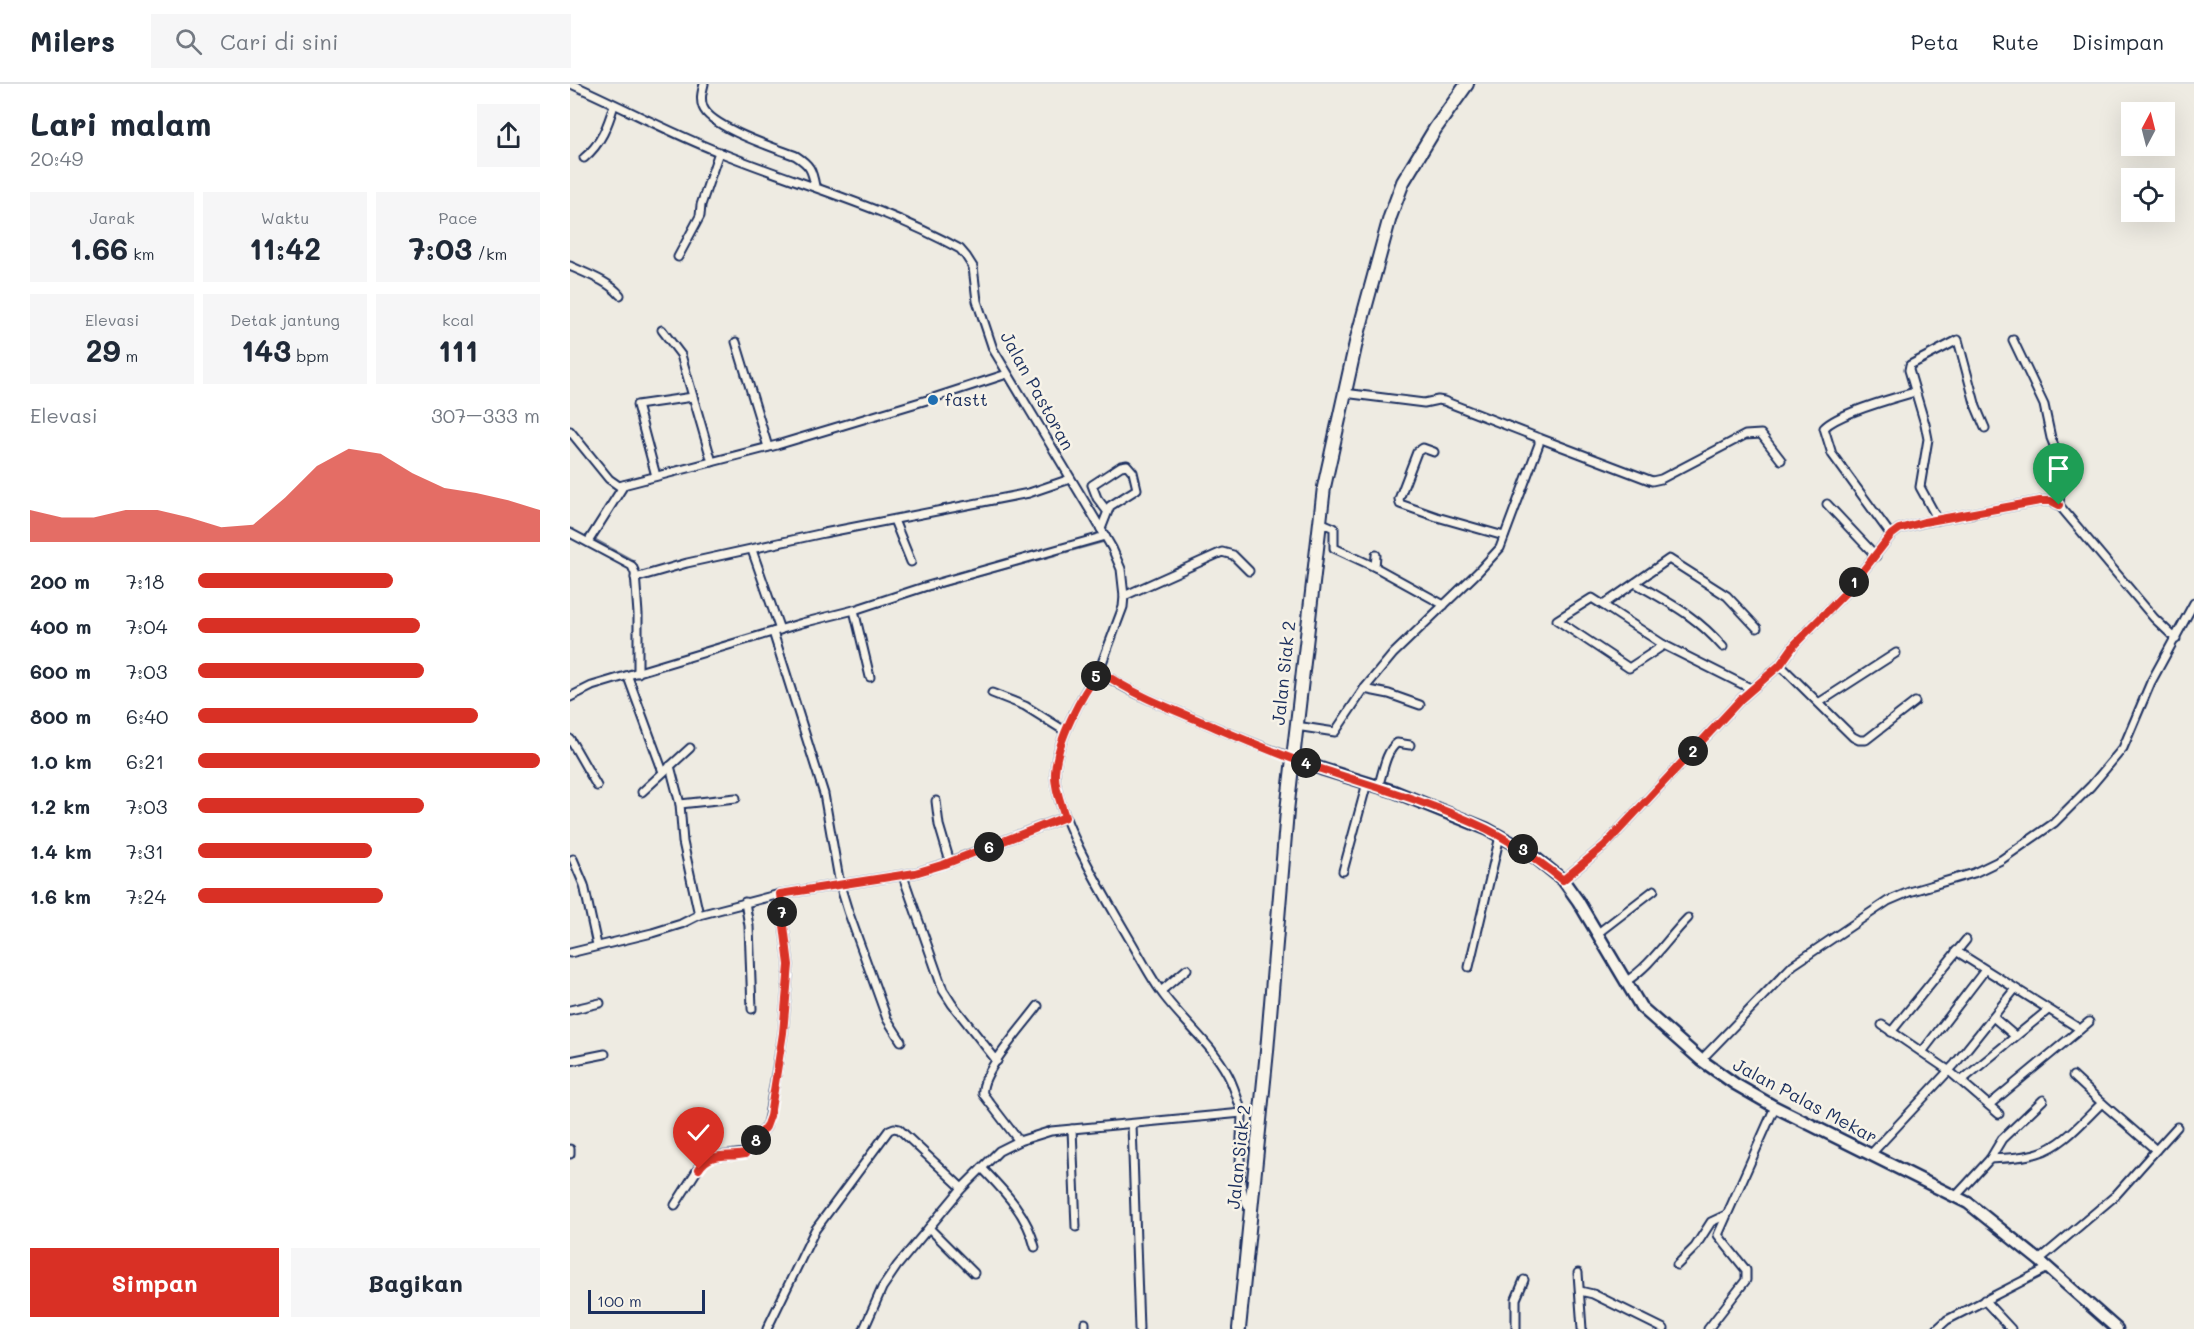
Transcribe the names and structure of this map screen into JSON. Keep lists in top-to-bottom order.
{
  "streets": {
    "highway": ["Jalan Siak 2"],
    "main road": ["Jalan Palas Mekar"],
    "street": ["Jalan Pastoran"]
  },
  "crossings": [
    ["Jalan Siak 2", "Jalan Palas Mekar"]
  ],
  "places": ["fastt"],
  "scale_bar": "100 m",
  "north": "top",
  "page": {
    "header": "Milers",
    "search": "Cari di sini",
    "nav": ["Peta", "Rute", "Disimpan"],
    "heading": ["Lari malam", "20:49"],
    "stats": [
      ["Jarak", "1.66 km"],
      ["Waktu", "11:42"],
      ["Pace", "7:03 /km"],
      ["Elevasi", "29 m"],
      ["Detak jantung", "143 bpm"],
      ["kcal", "111"]
    ],
    "chart": ["Elevasi", "307–333 m"],
    "list": [
      {
        "name": "200 m",
        "note": "7:18"
      },
      {
        "name": "400 m",
        "note": "7:04"
      },
      {
        "name": "600 m",
        "note": "7:03"
      },
      {
        "name": "800 m",
        "note": "6:40"
      },
      {
        "name": "1.0 km",
        "note": "6:21"
      },
      {
        "name": "1.2 km",
        "note": "7:03"
      },
      {
        "name": "1.4 km",
        "note": "7:31"
      },
      {
        "name": "1.6 km",
        "note": "7:24"
      }
    ],
    "pins": [
      "1",
      "5",
      "2",
      "4",
      "6",
      "3",
      "7",
      "8"
    ],
    "buttons": ["Simpan", "Bagikan"],
    "scale": "100 m"
  }
}
